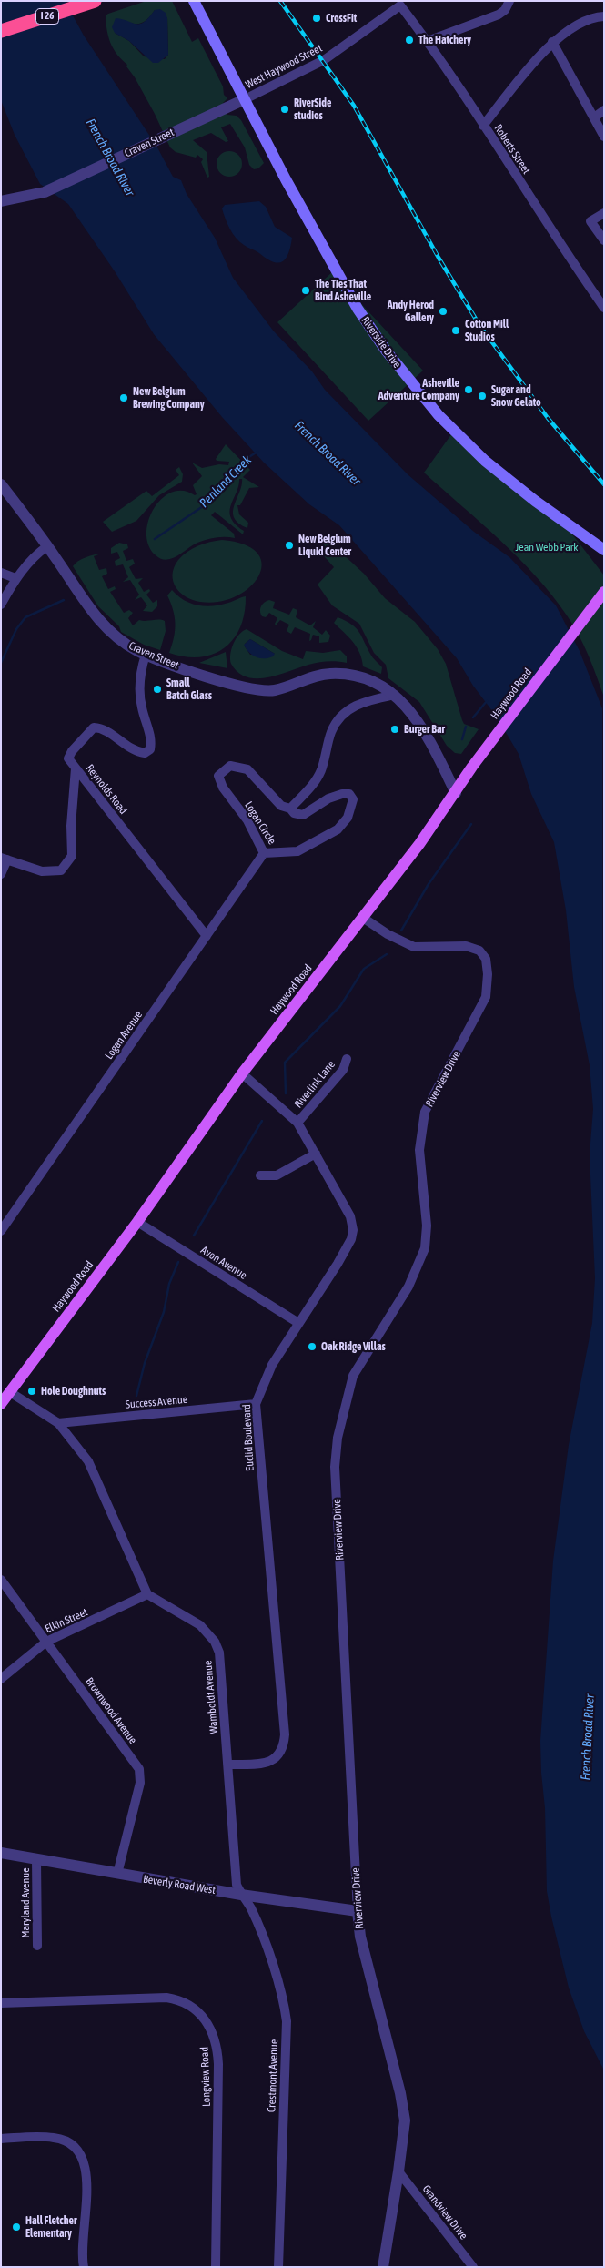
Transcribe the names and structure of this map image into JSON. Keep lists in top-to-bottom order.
{
  "streets": {
    "highway": ["I 26"],
    "main road": ["Riverside Drive", "Haywood Road"],
    "street": [
      "West Haywood Street",
      "Craven Street",
      "Roberts Street",
      "Reynolds Road",
      "Logan Circle",
      "Logan Avenue",
      "Riverview Drive",
      "Riverlink Lane",
      "Avon Avenue",
      "Success Avenue",
      "Euclid Boulevard",
      "Elkin Street",
      "Wamboldt Avenue",
      "Brownwood Avenue",
      "Beverly Road West",
      "Maryland Avenue",
      "Crestmont Avenue",
      "Longview Road",
      "Grandview Drive"
    ]
  },
  "crossings": [
    ["West Haywood Street", "Craven Street"],
    ["West Haywood Street", "Roberts Street"],
    ["West Haywood Street", "Riverside Drive"],
    ["Craven Street", "Riverside Drive"],
    ["Craven Street", "Haywood Road"],
    ["Haywood Road", "Riverview Drive"],
    ["Haywood Road", "Avon Avenue"],
    ["Haywood Road", "Euclid Boulevard"],
    ["Reynolds Road", "Logan Avenue"],
    ["Logan Circle", "Logan Avenue"],
    ["Riverview Drive", "Beverly Road West"],
    ["Riverview Drive", "Grandview Drive"],
    ["Riverlink Lane", "Euclid Boulevard"],
    ["Avon Avenue", "Euclid Boulevard"],
    ["Success Avenue", "Euclid Boulevard"],
    ["Euclid Boulevard", "Wamboldt Avenue"],
    ["Elkin Street", "Wamboldt Avenue"],
    ["Elkin Street", "Brownwood Avenue"],
    ["Wamboldt Avenue", "Beverly Road West"],
    ["Wamboldt Avenue", "Crestmont Avenue"],
    ["Brownwood Avenue", "Beverly Road West"],
    ["Beverly Road West", "Maryland Avenue"],
    ["Beverly Road West", "Crestmont Avenue"]
  ],
  "water": ["French Broad River", "Penland Creek"],
  "parks": ["Jean Webb Park"],
  "places": [
    "CrossFit",
    "The Hatchery",
    "RiverSide studios",
    "The Ties That Bind Asheville",
    "Andy Herod Gallery",
    "Cotton Mill Studios",
    "Asheville Adventure Company",
    "Sugar and Snow Gelato",
    "New Belgium Brewing Company",
    "New Belgium Liquid Center",
    "Small Batch Glass",
    "Burger Bar",
    "Oak Ridge Villas",
    "Hole Doughnuts",
    "Hall Fletcher Elementary"
  ]
}
